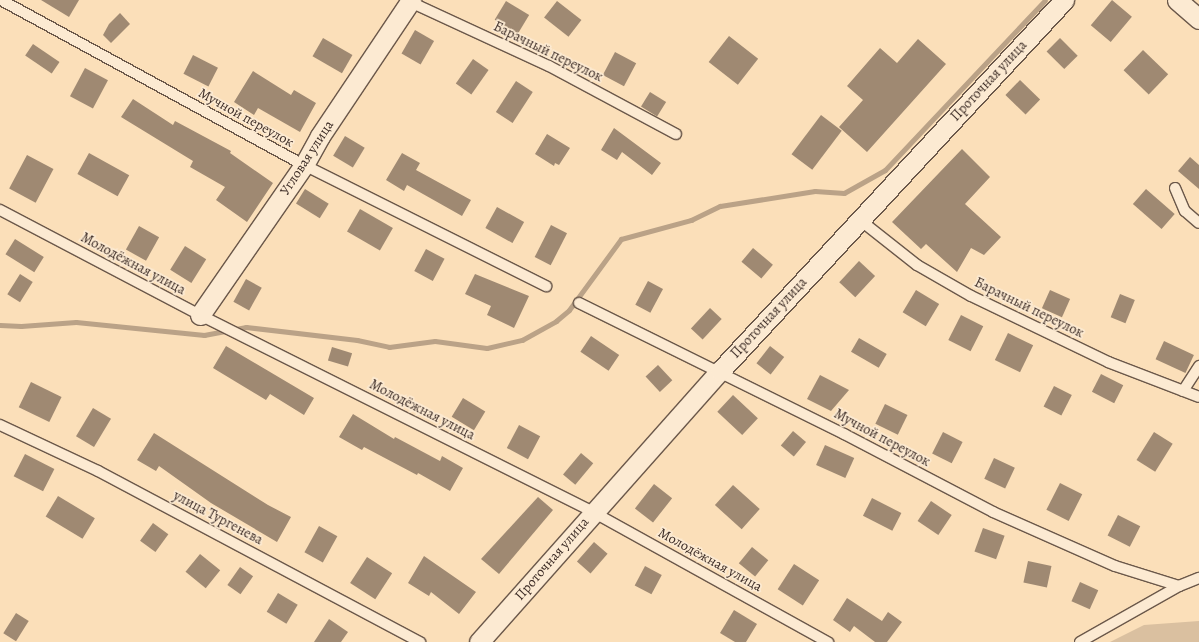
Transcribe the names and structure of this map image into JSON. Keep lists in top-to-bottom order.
{
  "streets": {
    "street": ["Проточная улица", "Угловая улица"],
    "lane": [
      "Барачный переулок",
      "Мучной переулок",
      "Молодёжная улица",
      "улица Тургенева"
    ]
  },
  "crossings": [
    ["Барачный переулок", "Проточная улица"],
    ["Барачный переулок", "Угловая улица"],
    ["Проточная улица", "Мучной переулок"],
    ["Проточная улица", "Молодёжная улица"],
    ["Мучной переулок", "Угловая улица"],
    ["Угловая улица", "Молодёжная улица"]
  ]
}
